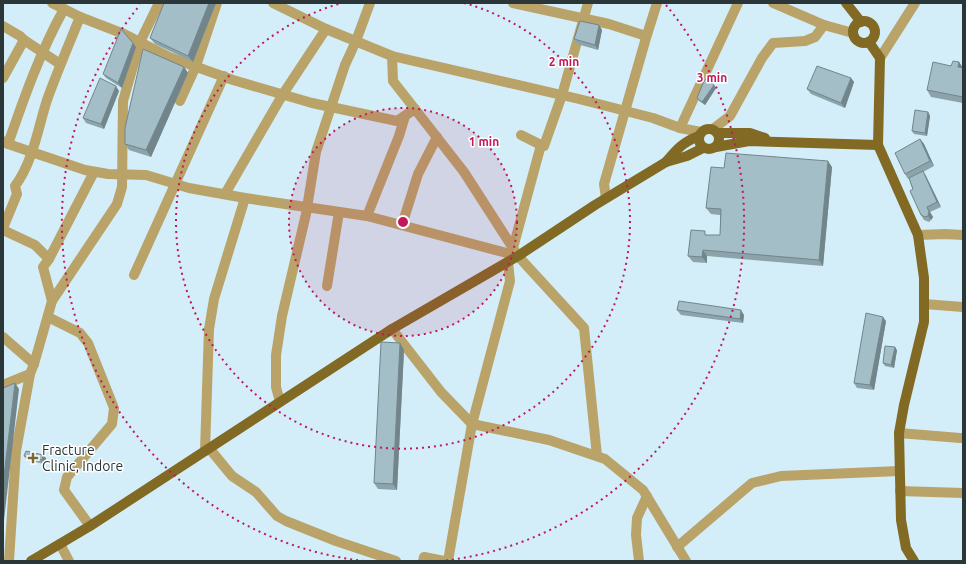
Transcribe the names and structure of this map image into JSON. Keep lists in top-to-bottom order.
{
  "places": {
    "health": ["Fracture Clinic, Indore"]
  },
  "rings": ["2 min", "3 min", "1 min"]
}
